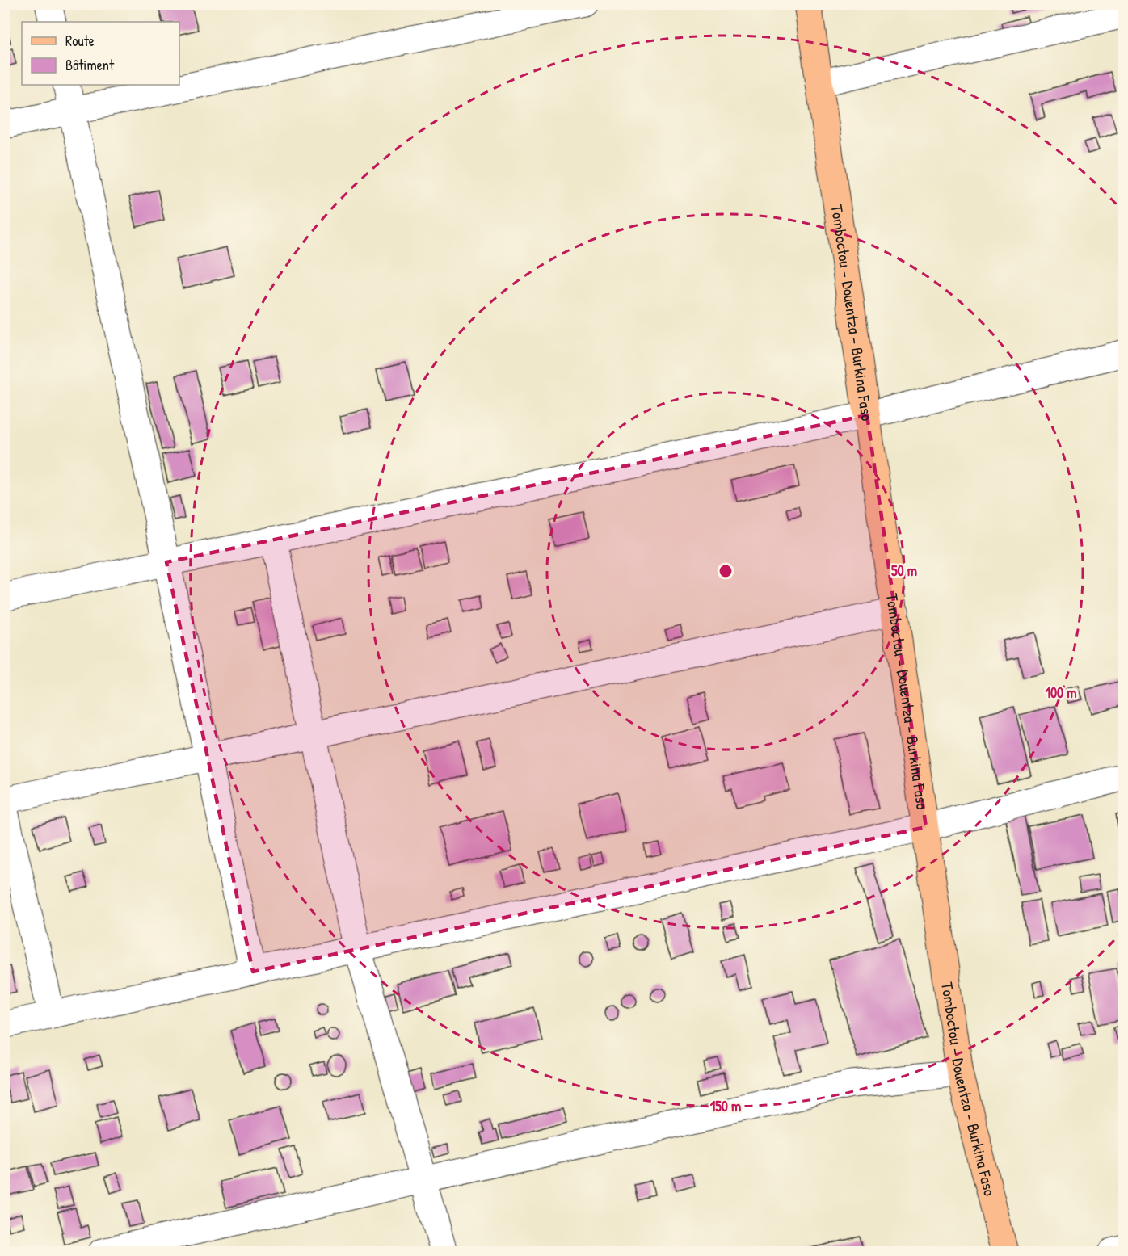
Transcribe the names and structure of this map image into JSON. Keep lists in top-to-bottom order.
{
  "streets": {
    "main road": ["Tomboctou - Douentza - Burkina Faso"]
  },
  "legend": ["Route", "Bâtiment"],
  "rings": ["50 m", "100 m", "150 m"]
}
